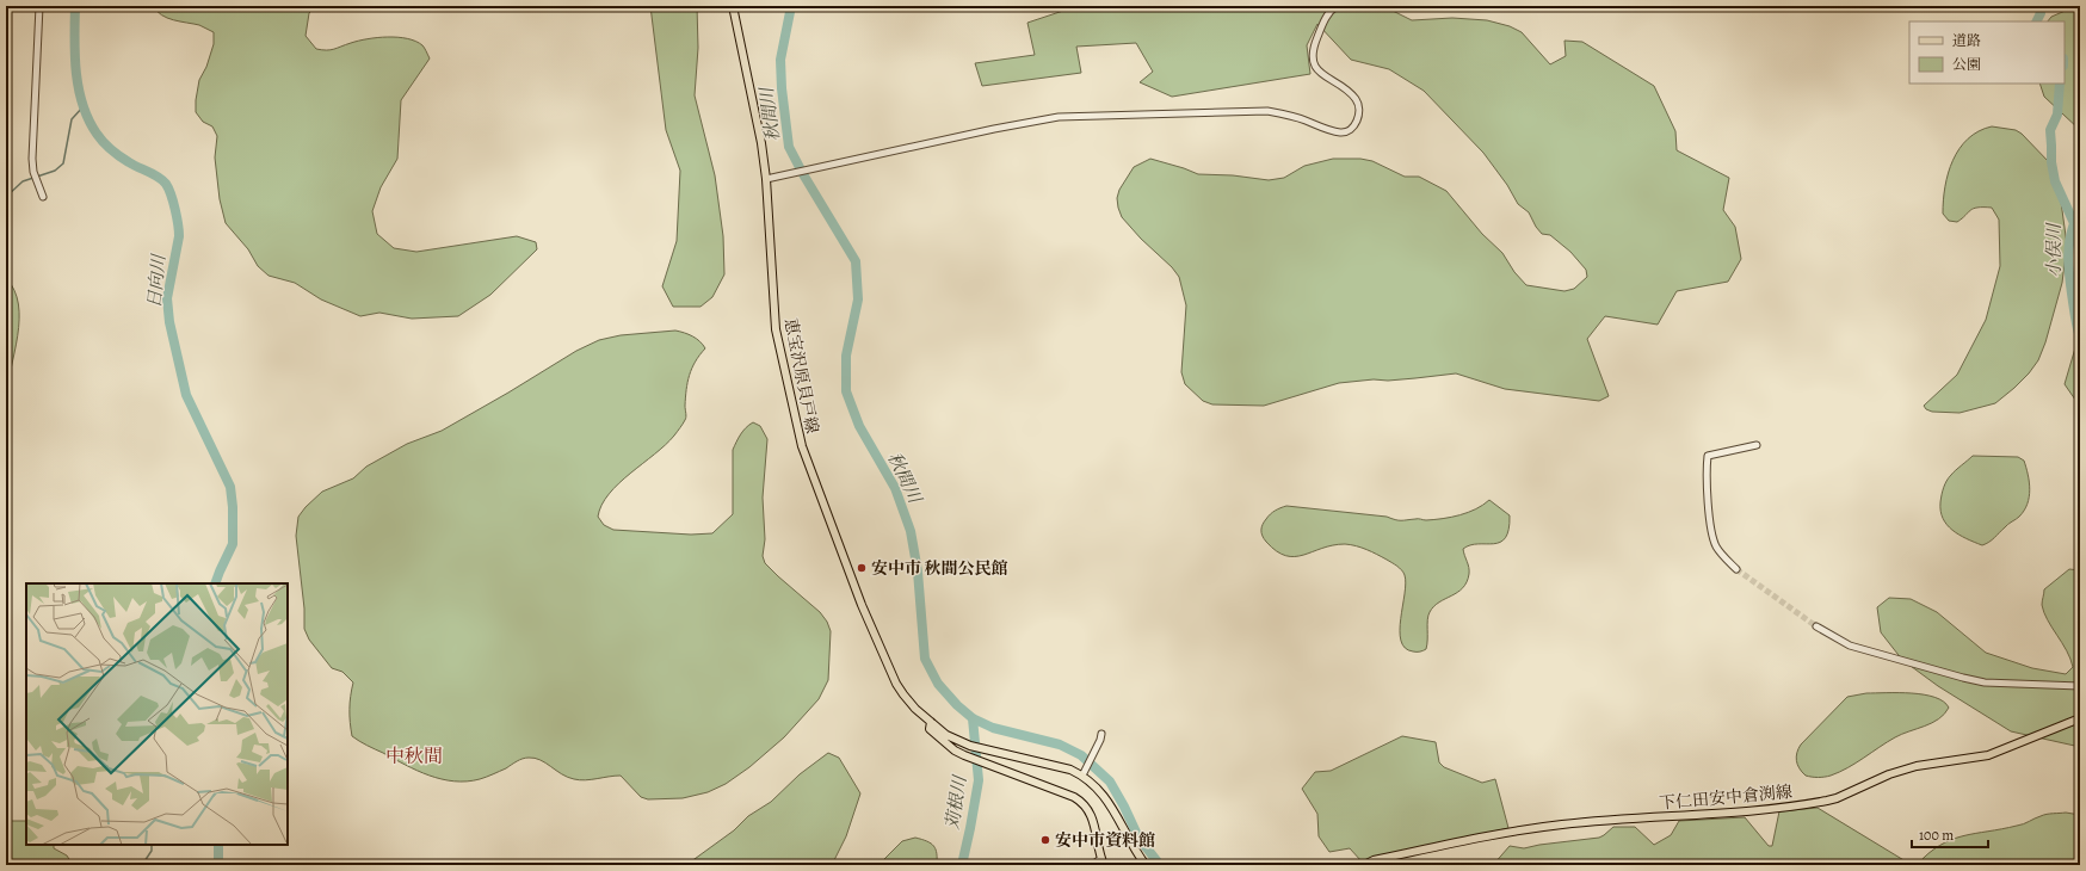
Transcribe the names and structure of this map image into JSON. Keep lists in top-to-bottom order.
{
  "streets": {
    "main road": ["恵宝沢原貝戸線", "下仁田安中倉渕線"]
  },
  "districts": ["中秋間"],
  "water": [
    "秋間川",
    "小俣川",
    "日向川",
    "苅根川"
  ],
  "places": ["安中市 秋間公民館", "安中市資料館"],
  "legend": ["道路", "公園"],
  "scale_bar": "100 m"
}
